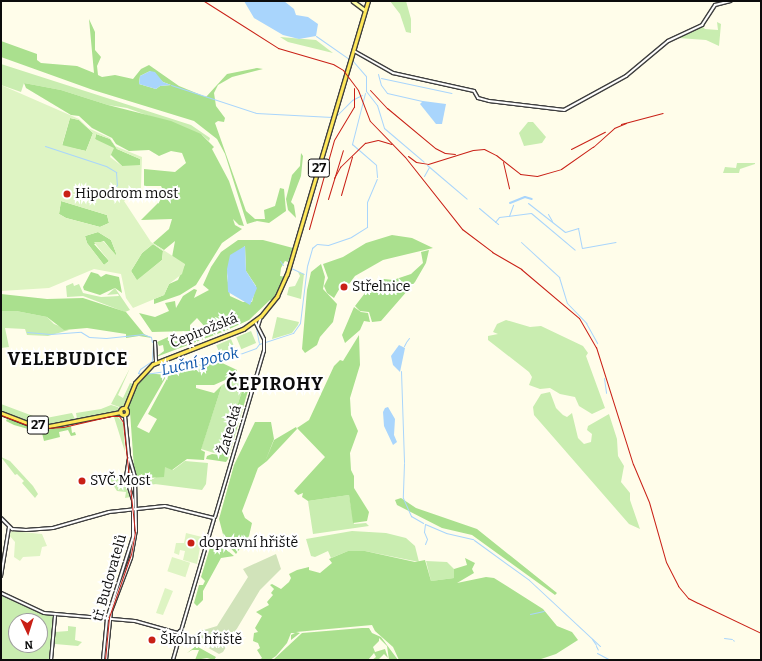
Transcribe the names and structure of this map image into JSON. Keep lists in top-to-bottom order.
{
  "streets": {
    "main road": ["27", "Čepirožská"],
    "street": ["Žatecká", "tř. Budovatelů"]
  },
  "crossings": [
    ["27", "Čepirožská"],
    ["Čepirožská", "Žatecká"]
  ],
  "districts": ["VELEBUDICE", "ČEPIROHY"],
  "water": ["Luční potok"],
  "places": [
    "Hipodrom most",
    "Střelnice",
    "SVČ Most",
    "dopravní hřiště",
    "Školní hřiště"
  ],
  "north": "bottom"
}
